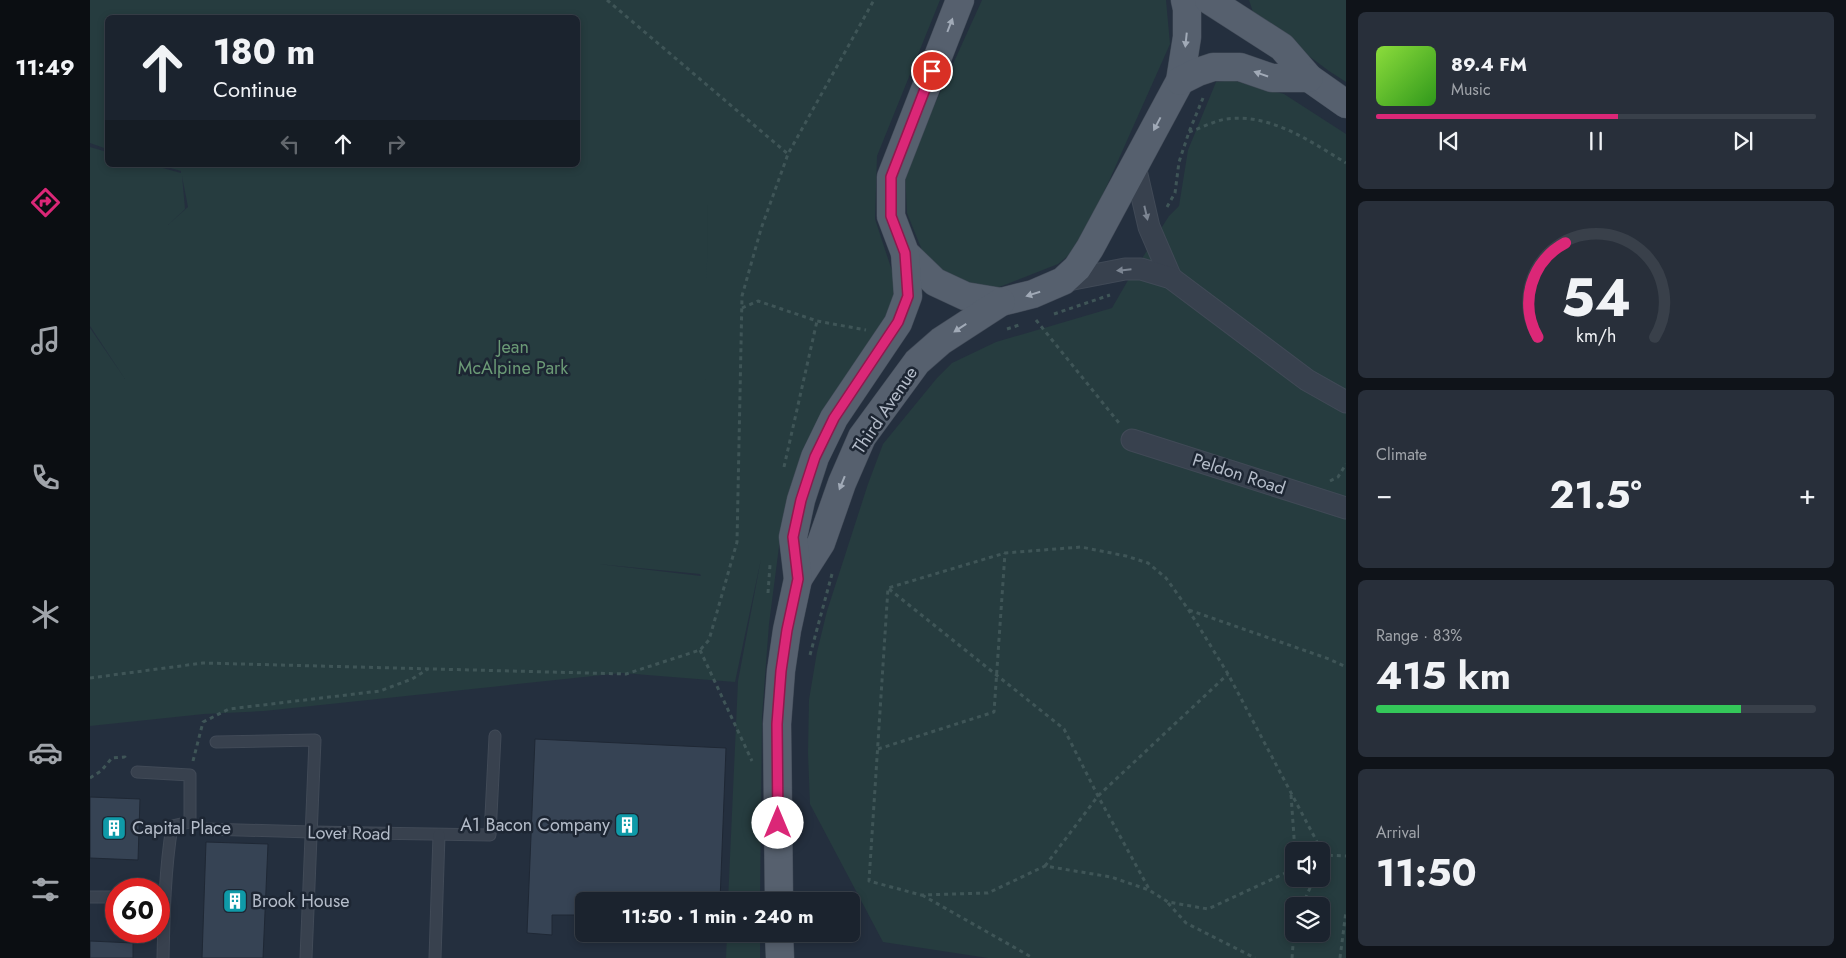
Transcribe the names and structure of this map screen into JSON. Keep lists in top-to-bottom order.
{
  "streets": {
    "main road": ["Third Avenue"],
    "street": ["Peldon Road"],
    "lane": ["Lovet Road"]
  },
  "parks": ["Jean McAlpine Park"],
  "places": {
    "building": ["A1 Bacon Company", "Capital Place", "Brook House"]
  },
  "page": {
    "tabs": "11:49",
    "turn": ["180 m", "Continue"],
    "song": ["89.4 FM", "Music"],
    "tile": [
      "Climate",
      ["Range · 83%", "415 km"],
      ["Arrival", "11:50"]
    ],
    "heat": ["−", "21.5°", "+"],
    "limit": "60",
    "trip": "11:50 · 1 min · 240 m",
    "gauge": ["54", "km/h"]
  }
}
